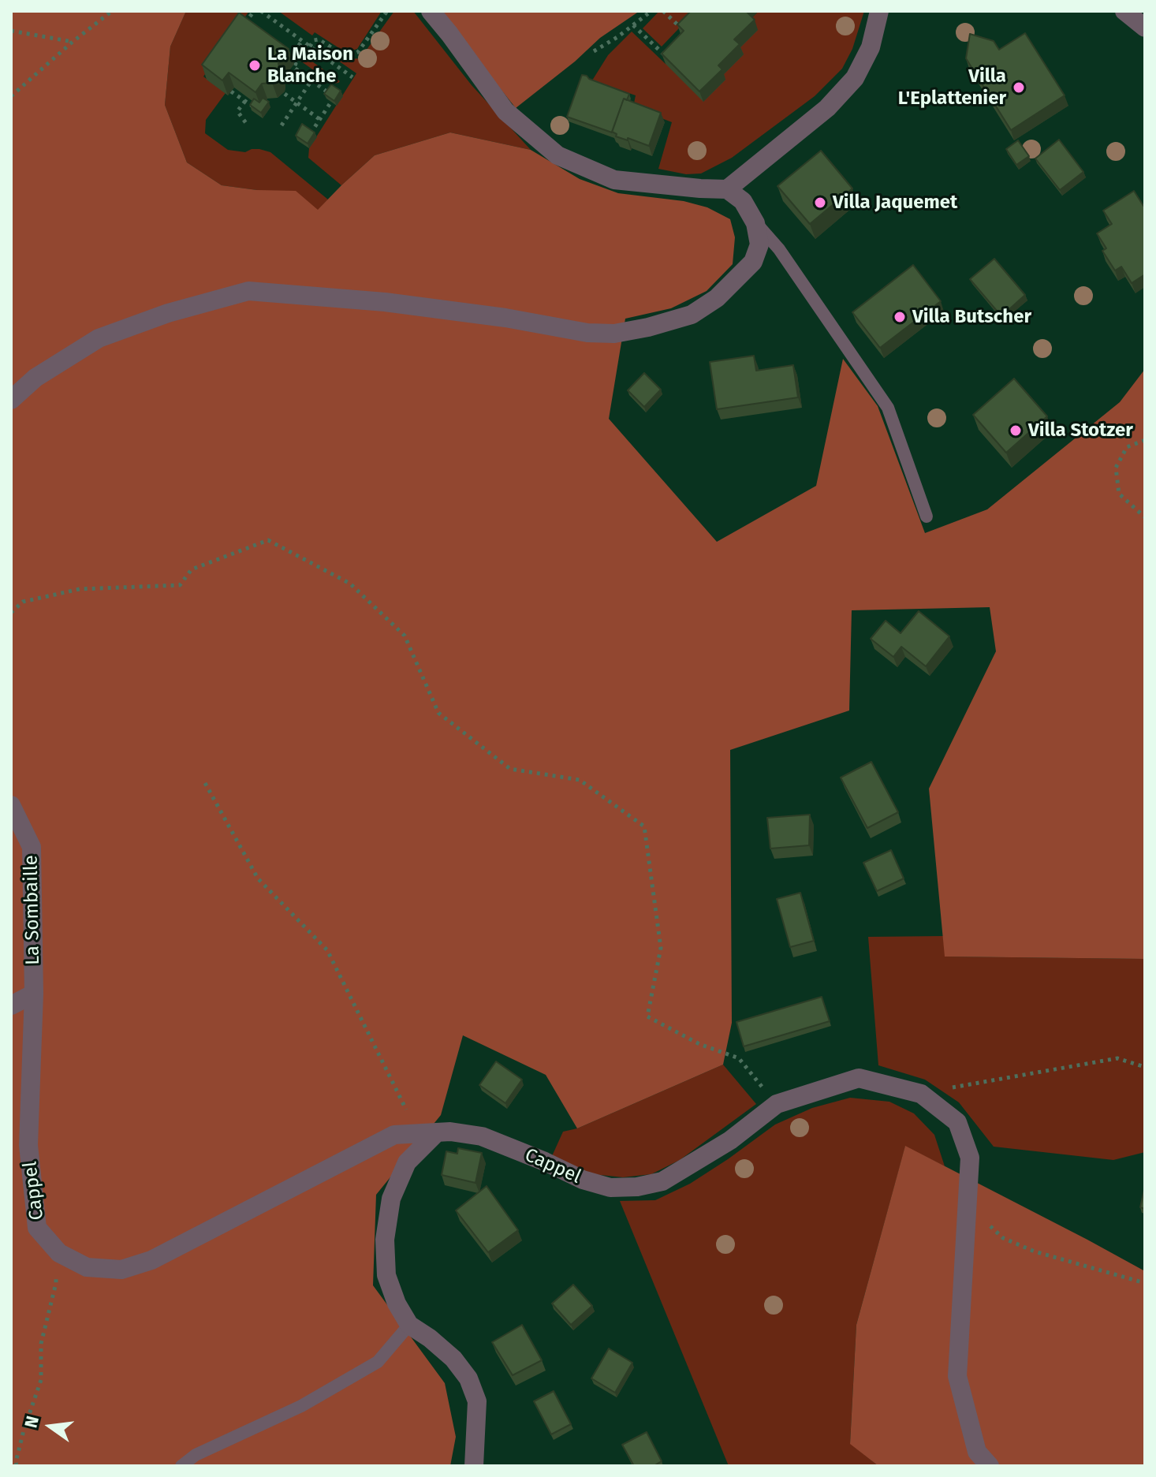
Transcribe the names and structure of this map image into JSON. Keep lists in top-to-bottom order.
{
  "streets": {
    "street": ["La Sombaille", "Cappel"]
  },
  "crossings": [
    ["La Sombaille", "Cappel"]
  ],
  "places": [
    "La Maison Blanche",
    "Villa L'Eplattenier",
    "Villa Jaquemet",
    "Villa Butscher",
    "Villa Stotzer"
  ],
  "north": "left"
}
